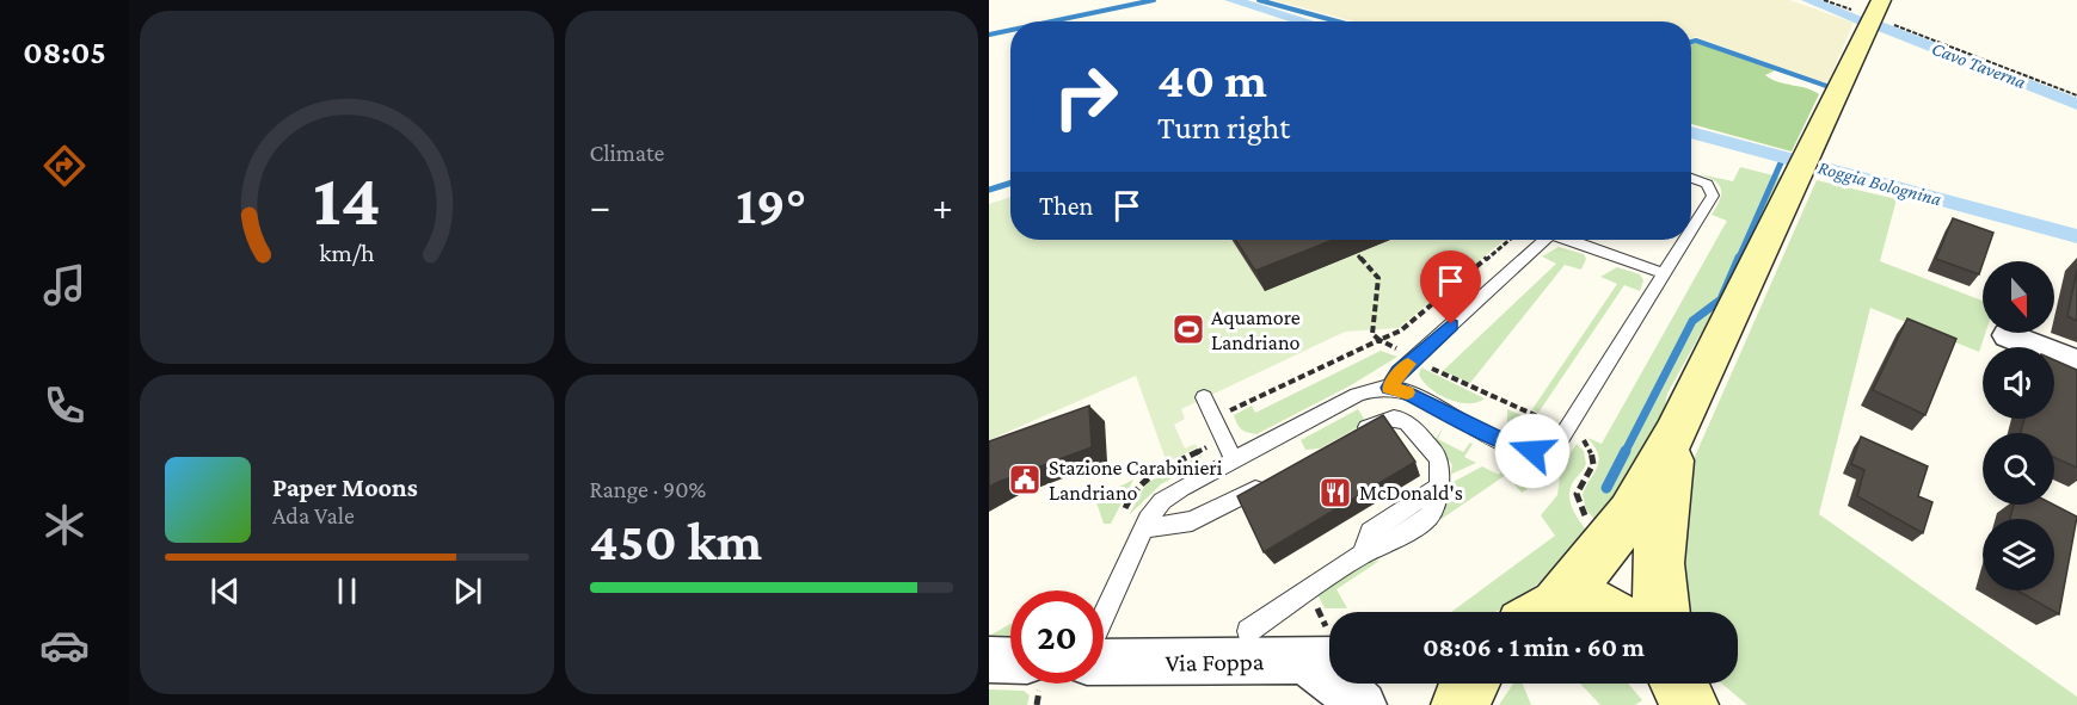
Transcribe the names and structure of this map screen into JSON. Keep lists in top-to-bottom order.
{
  "streets": {
    "street": ["Via Foppa"]
  },
  "water": ["Cavo Taverna", "Roggia Bolognina"],
  "places": {
    "sports": ["Aquamore Landriano"],
    "public building": ["Stazione Carabinieri Landriano"],
    "restaurant": ["McDonald's"]
  },
  "north": "bottom",
  "page": {
    "tabs": "08:05",
    "tile": [
      "Climate",
      ["Range · 90%", "450 km"]
    ],
    "turn": ["40 m", "Turn right"],
    "then": "Then",
    "heat": ["−", "19°", "+"],
    "song": ["Paper Moons", "Ada Vale"],
    "limit": "20",
    "trip": "08:06 · 1 min · 60 m",
    "gauge": ["14", "km/h"]
  }
}
